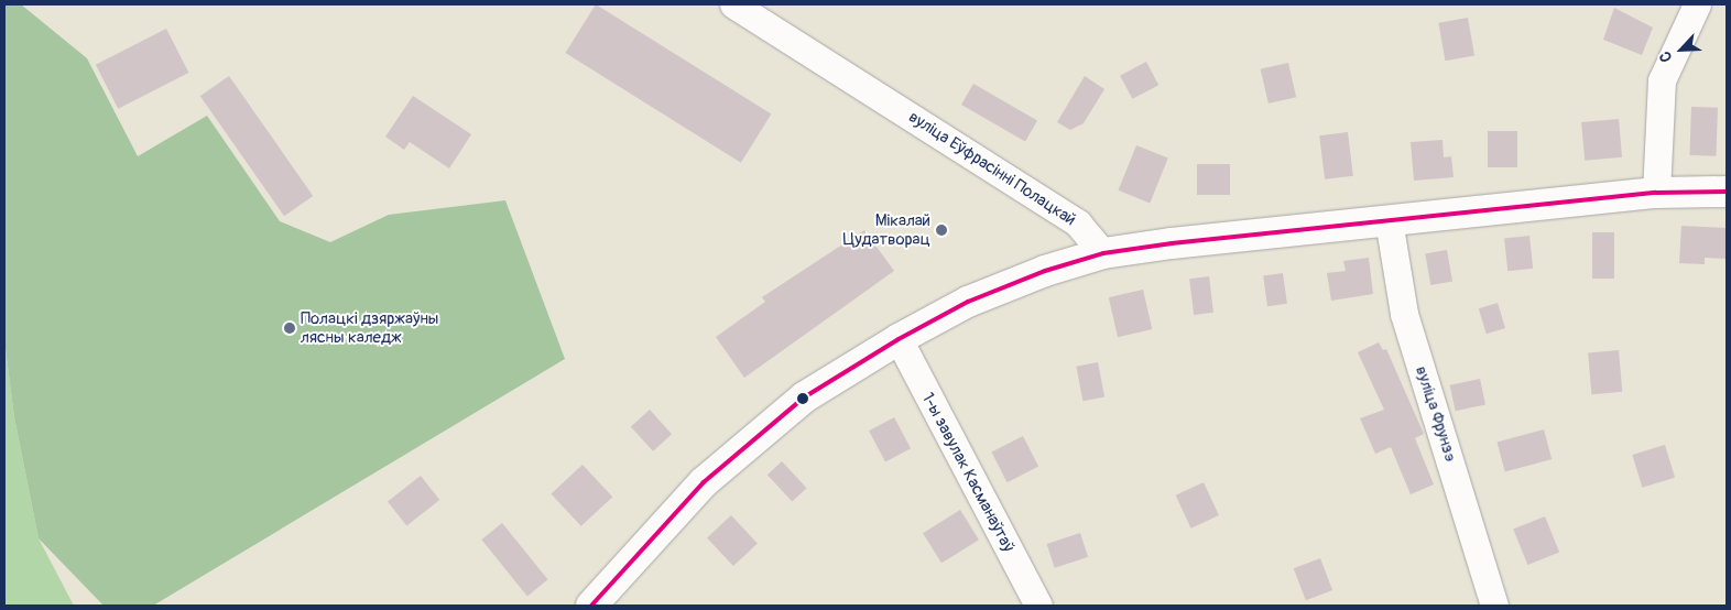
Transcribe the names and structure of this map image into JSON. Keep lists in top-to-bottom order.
{
  "streets": {
    "street": ["вуліца Еўфрасінні Полацкай", "вуліца Фрунзэ", "1-ы завулак Касманаўтаў"]
  },
  "places": ["Мікалай Цудатворац", "Полацкі дзяржаўны лясны каледж"],
  "north": "bottom left"
}
